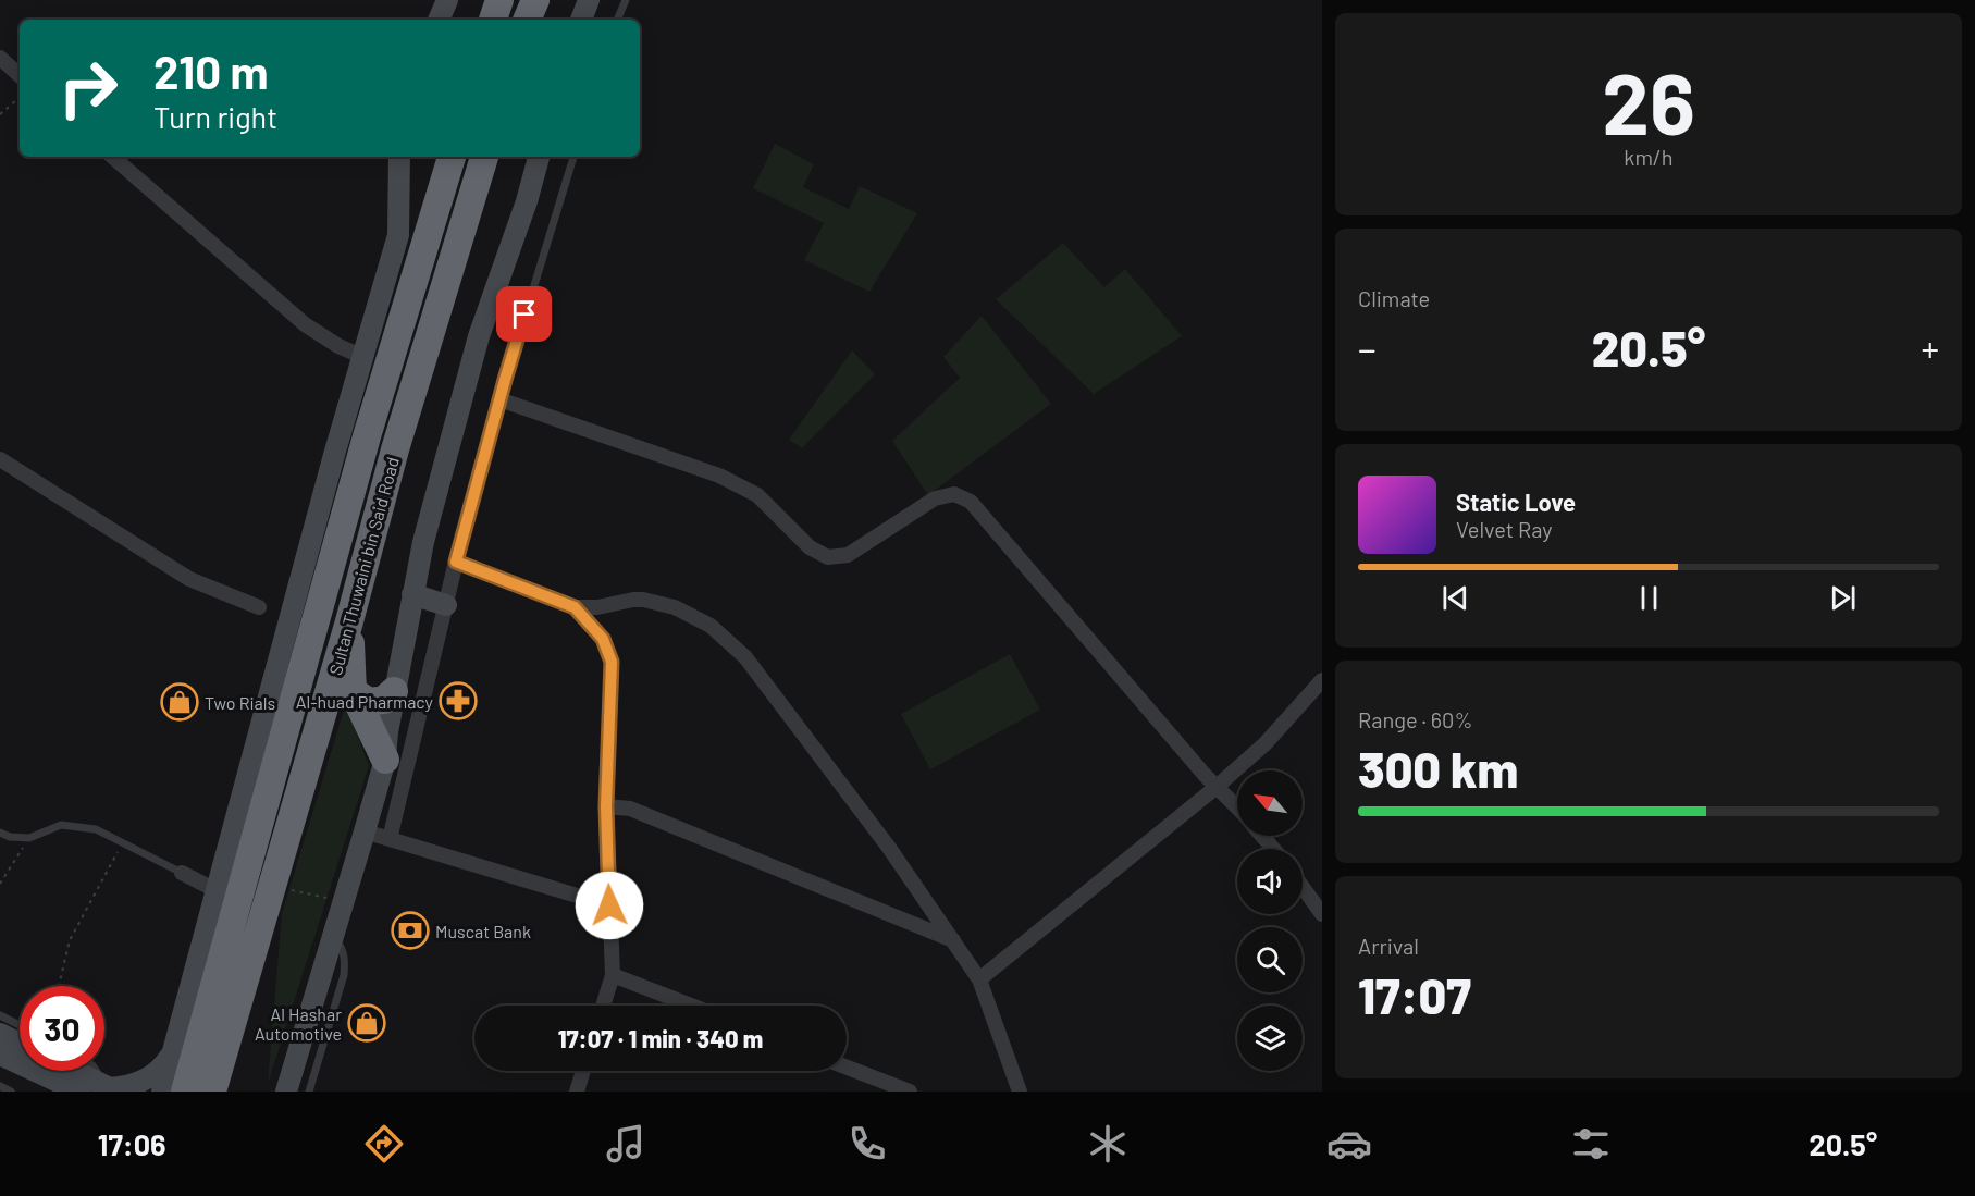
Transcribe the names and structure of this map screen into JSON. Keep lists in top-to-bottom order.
{
  "streets": {
    "highway": ["Sultan Thuwaini bin Said Road"]
  },
  "places": {
    "pharmacy": ["Al-huad Pharmacy"],
    "shop": ["Two Rials", "Al Hashar Automotive"],
    "bank": ["Muscat Bank"]
  },
  "north": "top left",
  "page": {
    "tile": [
      ["26", "km/h"],
      "Climate",
      ["Range · 60%", "300 km"],
      ["Arrival", "17:07"]
    ],
    "turn": ["210 m", "Turn right"],
    "heat": ["−", "20.5°", "+"],
    "song": ["Static Love", "Velvet Ray"],
    "limit": "30",
    "trip": "17:07 · 1 min · 340 m",
    "tabs": ["17:06", "20.5°"]
  }
}
